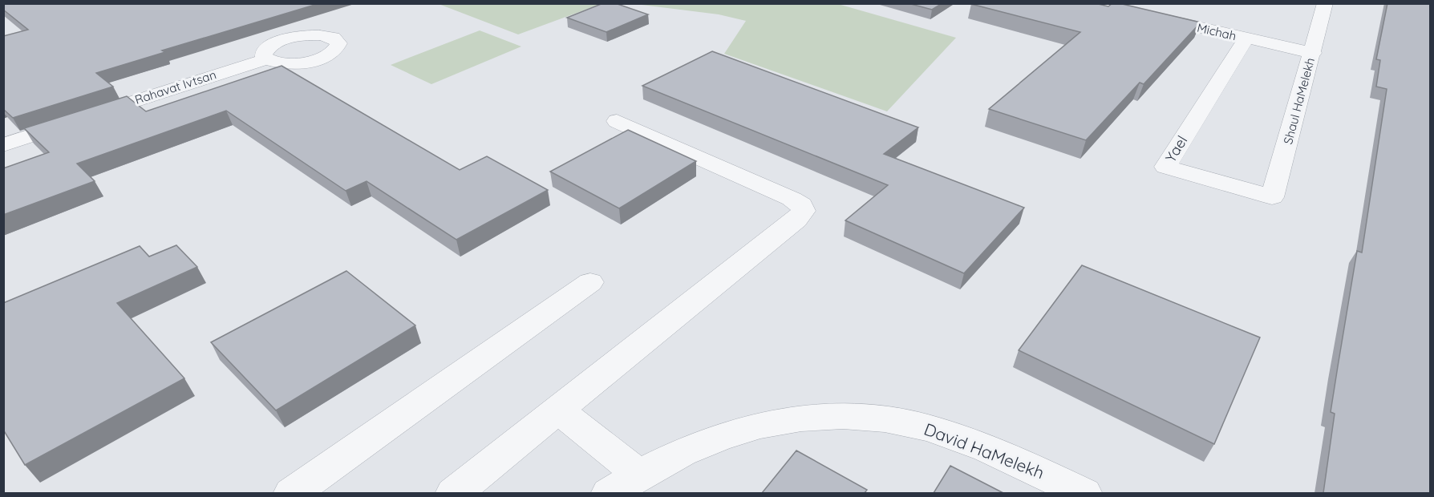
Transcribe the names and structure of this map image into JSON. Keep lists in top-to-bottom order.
{
  "streets": {
    "street": [
      "Michah",
      "Rahavat Ivtsan",
      "Shaul HaMelekh",
      "Yael",
      "David HaMelekh"
    ]
  },
  "crossings": [
    ["Michah", "Shaul HaMelekh"],
    ["Michah", "Yael"],
    ["Shaul HaMelekh", "Yael"]
  ]
}
